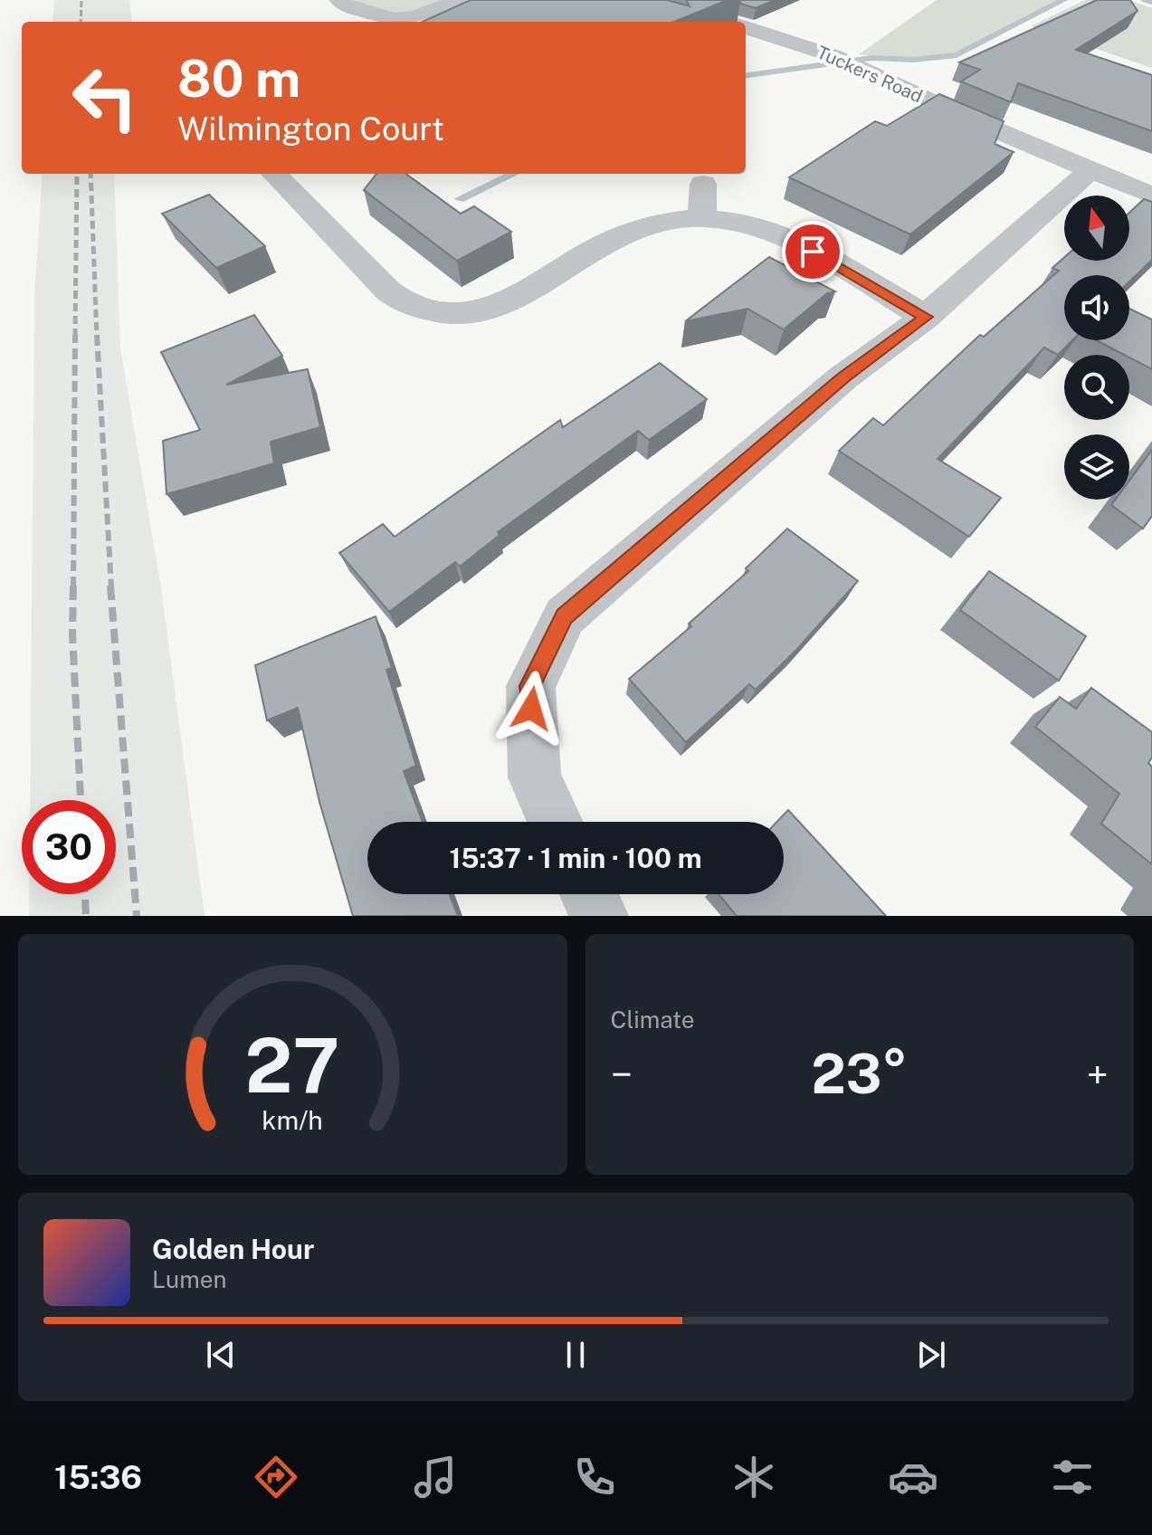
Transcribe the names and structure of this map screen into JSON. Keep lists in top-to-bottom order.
{
  "streets": {
    "street": ["Tuckers Road"]
  },
  "north": "top",
  "page": {
    "turn": ["80 m", "Wilmington Court"],
    "limit": "30",
    "trip": "15:37 · 1 min · 100 m",
    "tile": "Climate",
    "heat": ["−", "23°", "+"],
    "song": ["Golden Hour", "Lumen"],
    "tabs": "15:36",
    "gauge": ["27", "km/h"]
  }
}
